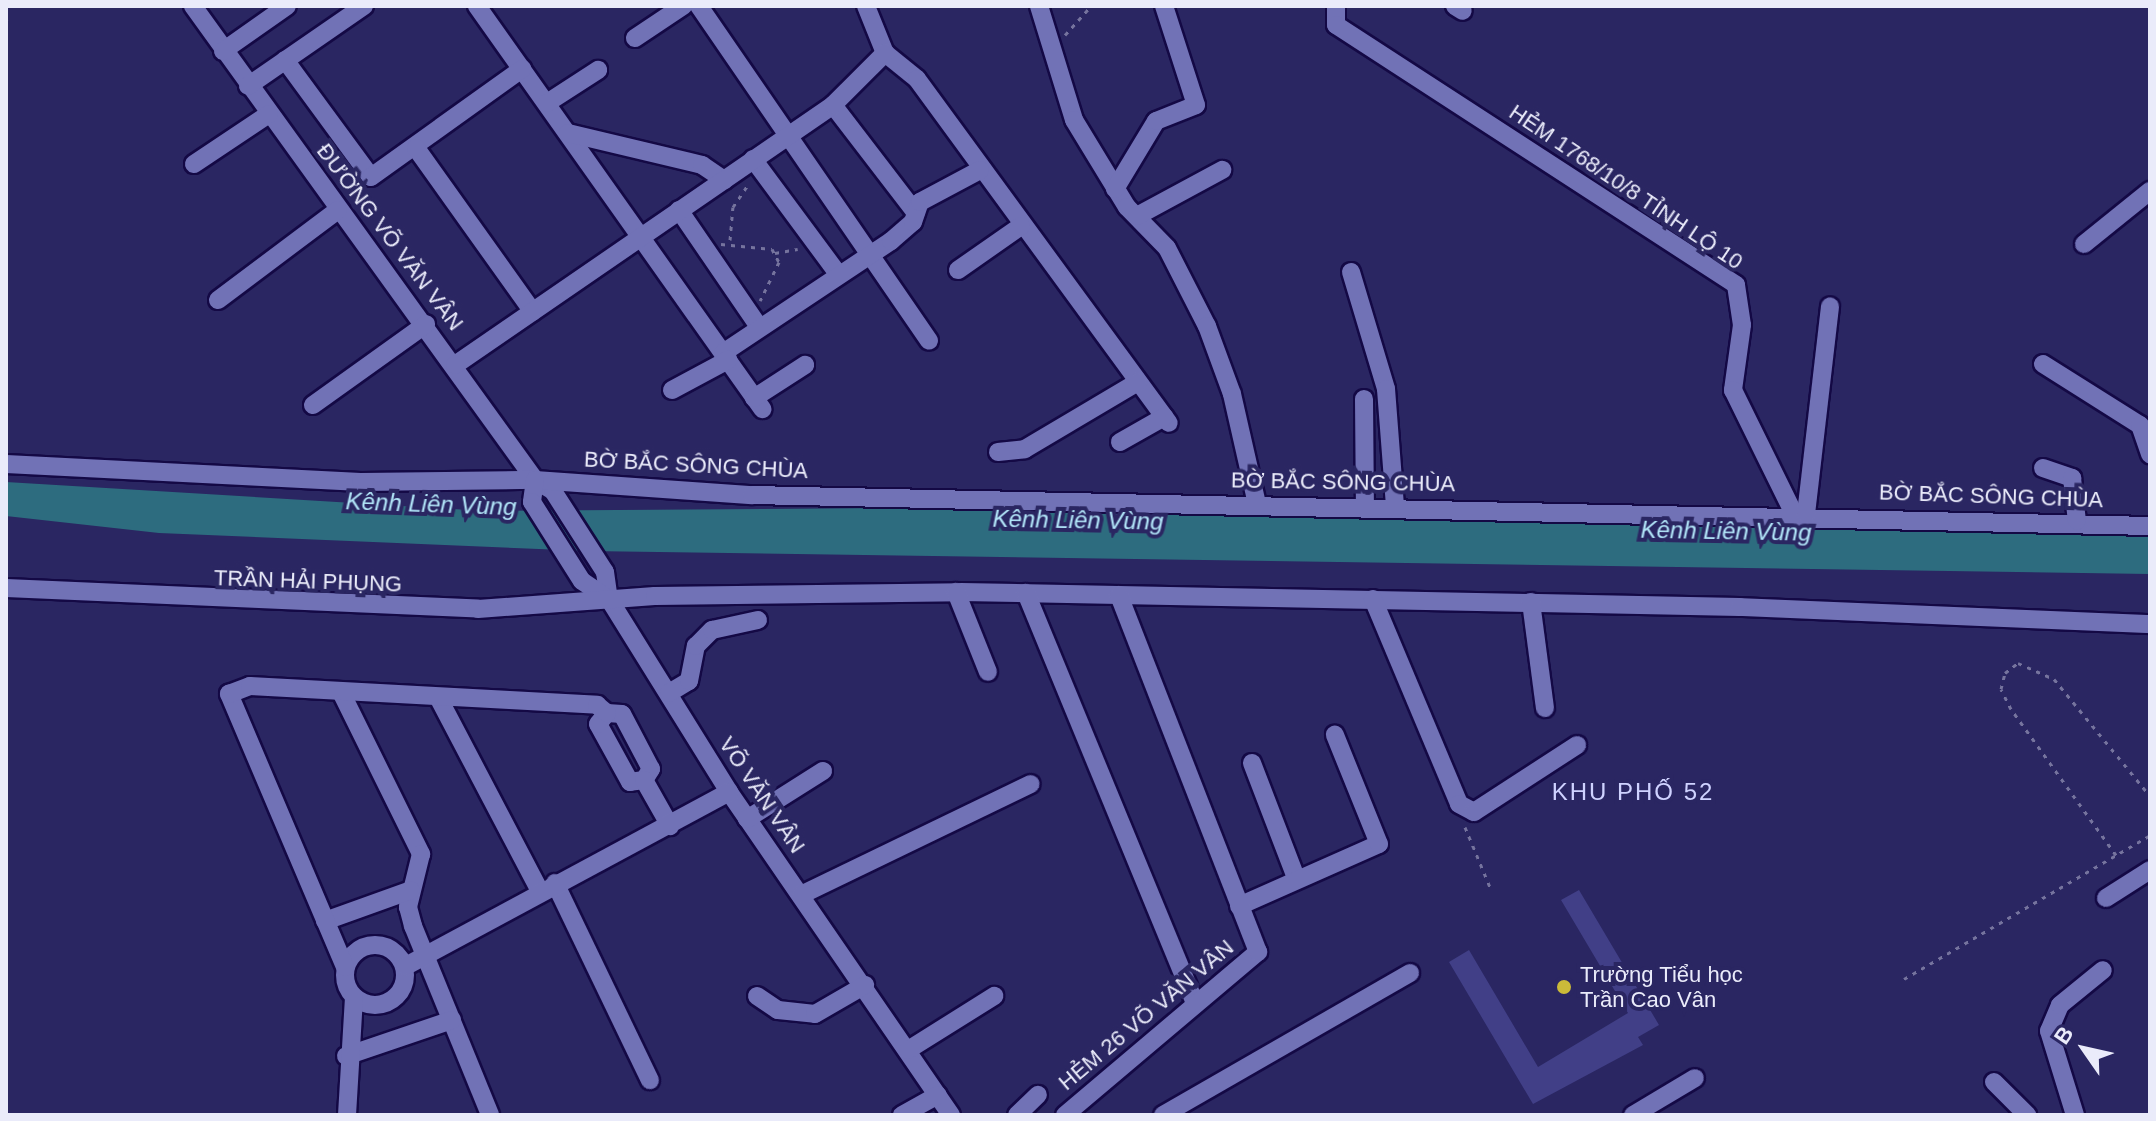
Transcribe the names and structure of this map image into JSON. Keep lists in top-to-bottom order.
{
  "streets": {
    "street": [
      "HẺM 1768/10/8 TỈNH LỘ 10",
      "ĐƯỜNG VÕ VĂN VÂN",
      "BỜ BẮC SÔNG CHÙA",
      "TRẦN HẢI PHỤNG",
      "VÕ VĂN VÂN",
      "HẺM 26 VÕ VĂN VÂN"
    ]
  },
  "crossings": [
    ["HẺM 1768/10/8 TỈNH LỘ 10", "BỜ BẮC SÔNG CHÙA"],
    ["ĐƯỜNG VÕ VĂN VÂN", "BỜ BẮC SÔNG CHÙA"],
    ["ĐƯỜNG VÕ VĂN VÂN", "VÕ VĂN VÂN"],
    ["TRẦN HẢI PHỤNG", "VÕ VĂN VÂN"]
  ],
  "districts": ["KHU PHỐ 52"],
  "water": ["Kênh Liên Vùng"],
  "places": ["Trường Tiểu học Trần Cao Vân"],
  "north": "top left"
}
